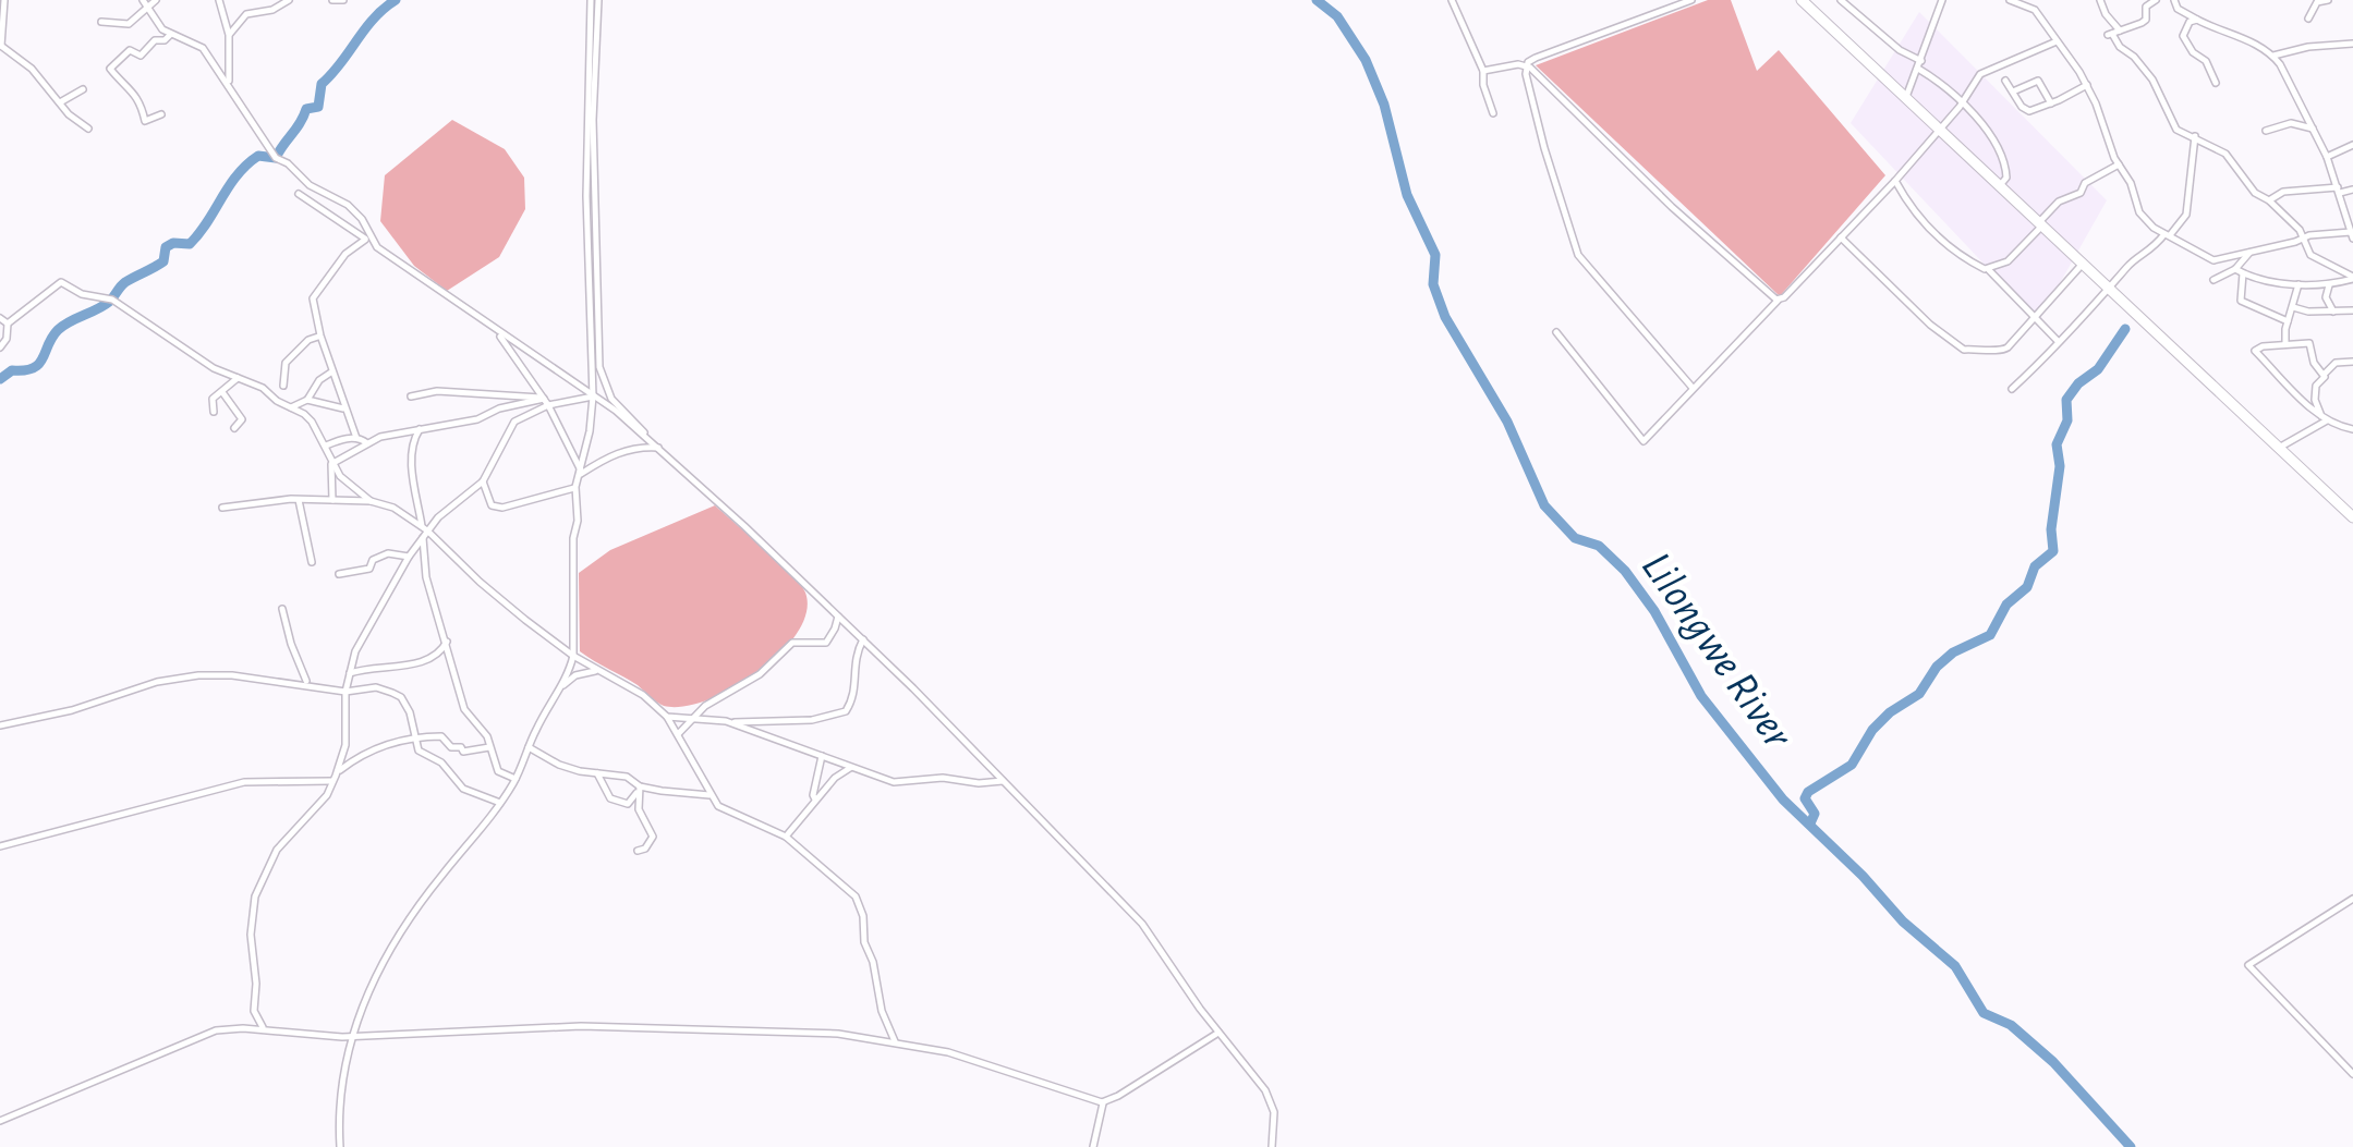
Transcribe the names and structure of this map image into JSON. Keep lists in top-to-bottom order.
{
  "water": ["Lilongwe River"]
}
